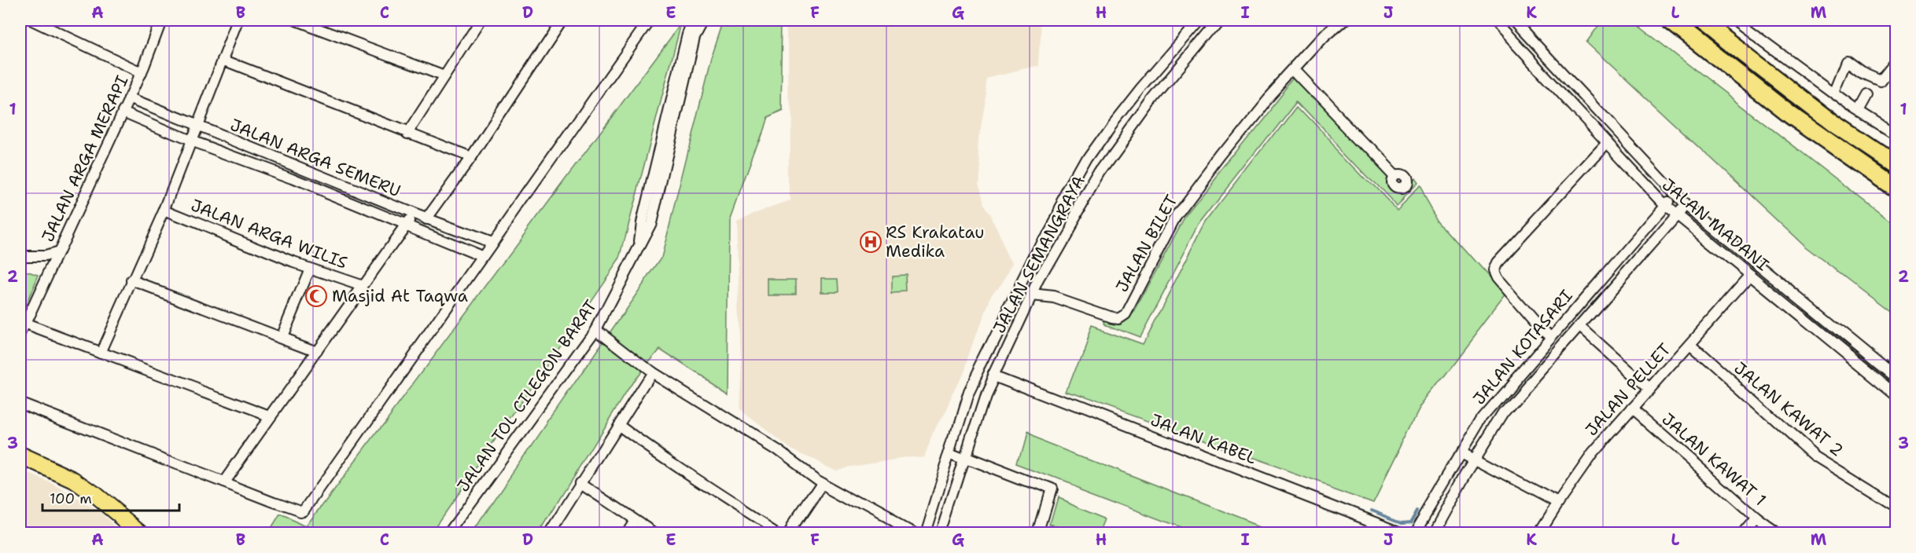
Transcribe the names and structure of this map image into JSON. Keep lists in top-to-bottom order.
{
  "streets": {
    "street": [
      "JALAN ARGA SEMERU",
      "JALAN ARGA MERAPI",
      "JALAN MADANI",
      "JALAN ARGA WILIS",
      "JALAN BILET",
      "JALAN SEMANGRAYA",
      "JALAN KOTASARI",
      "JALAN PELLET",
      "JALAN TOL CILEGON BARAT",
      "JALAN KAWAT 2",
      "JALAN KABEL",
      "JALAN KAWAT 1"
    ]
  },
  "crossings": [
    ["JALAN ARGA SEMERU", "JALAN ARGA MERAPI"],
    ["JALAN MADANI", "JALAN KOTASARI"],
    ["JALAN MADANI", "JALAN PELLET"],
    ["JALAN BILET", "JALAN SEMANGRAYA"],
    ["JALAN SEMANGRAYA", "JALAN KABEL"],
    ["JALAN PELLET", "JALAN KAWAT 2"],
    ["JALAN PELLET", "JALAN KAWAT 1"]
  ],
  "places": {
    "hospital": ["RS Krakatau Medika"],
    "mosque": ["Masjid At Taqwa"]
  },
  "scale_bar": "100 m",
  "grid": {
    "columns": [
      "A",
      "B",
      "C",
      "D",
      "E",
      "F",
      "G",
      "H",
      "I",
      "J",
      "K",
      "L",
      "M"
    ],
    "rows": ["1", "2", "3"]
  }
}
